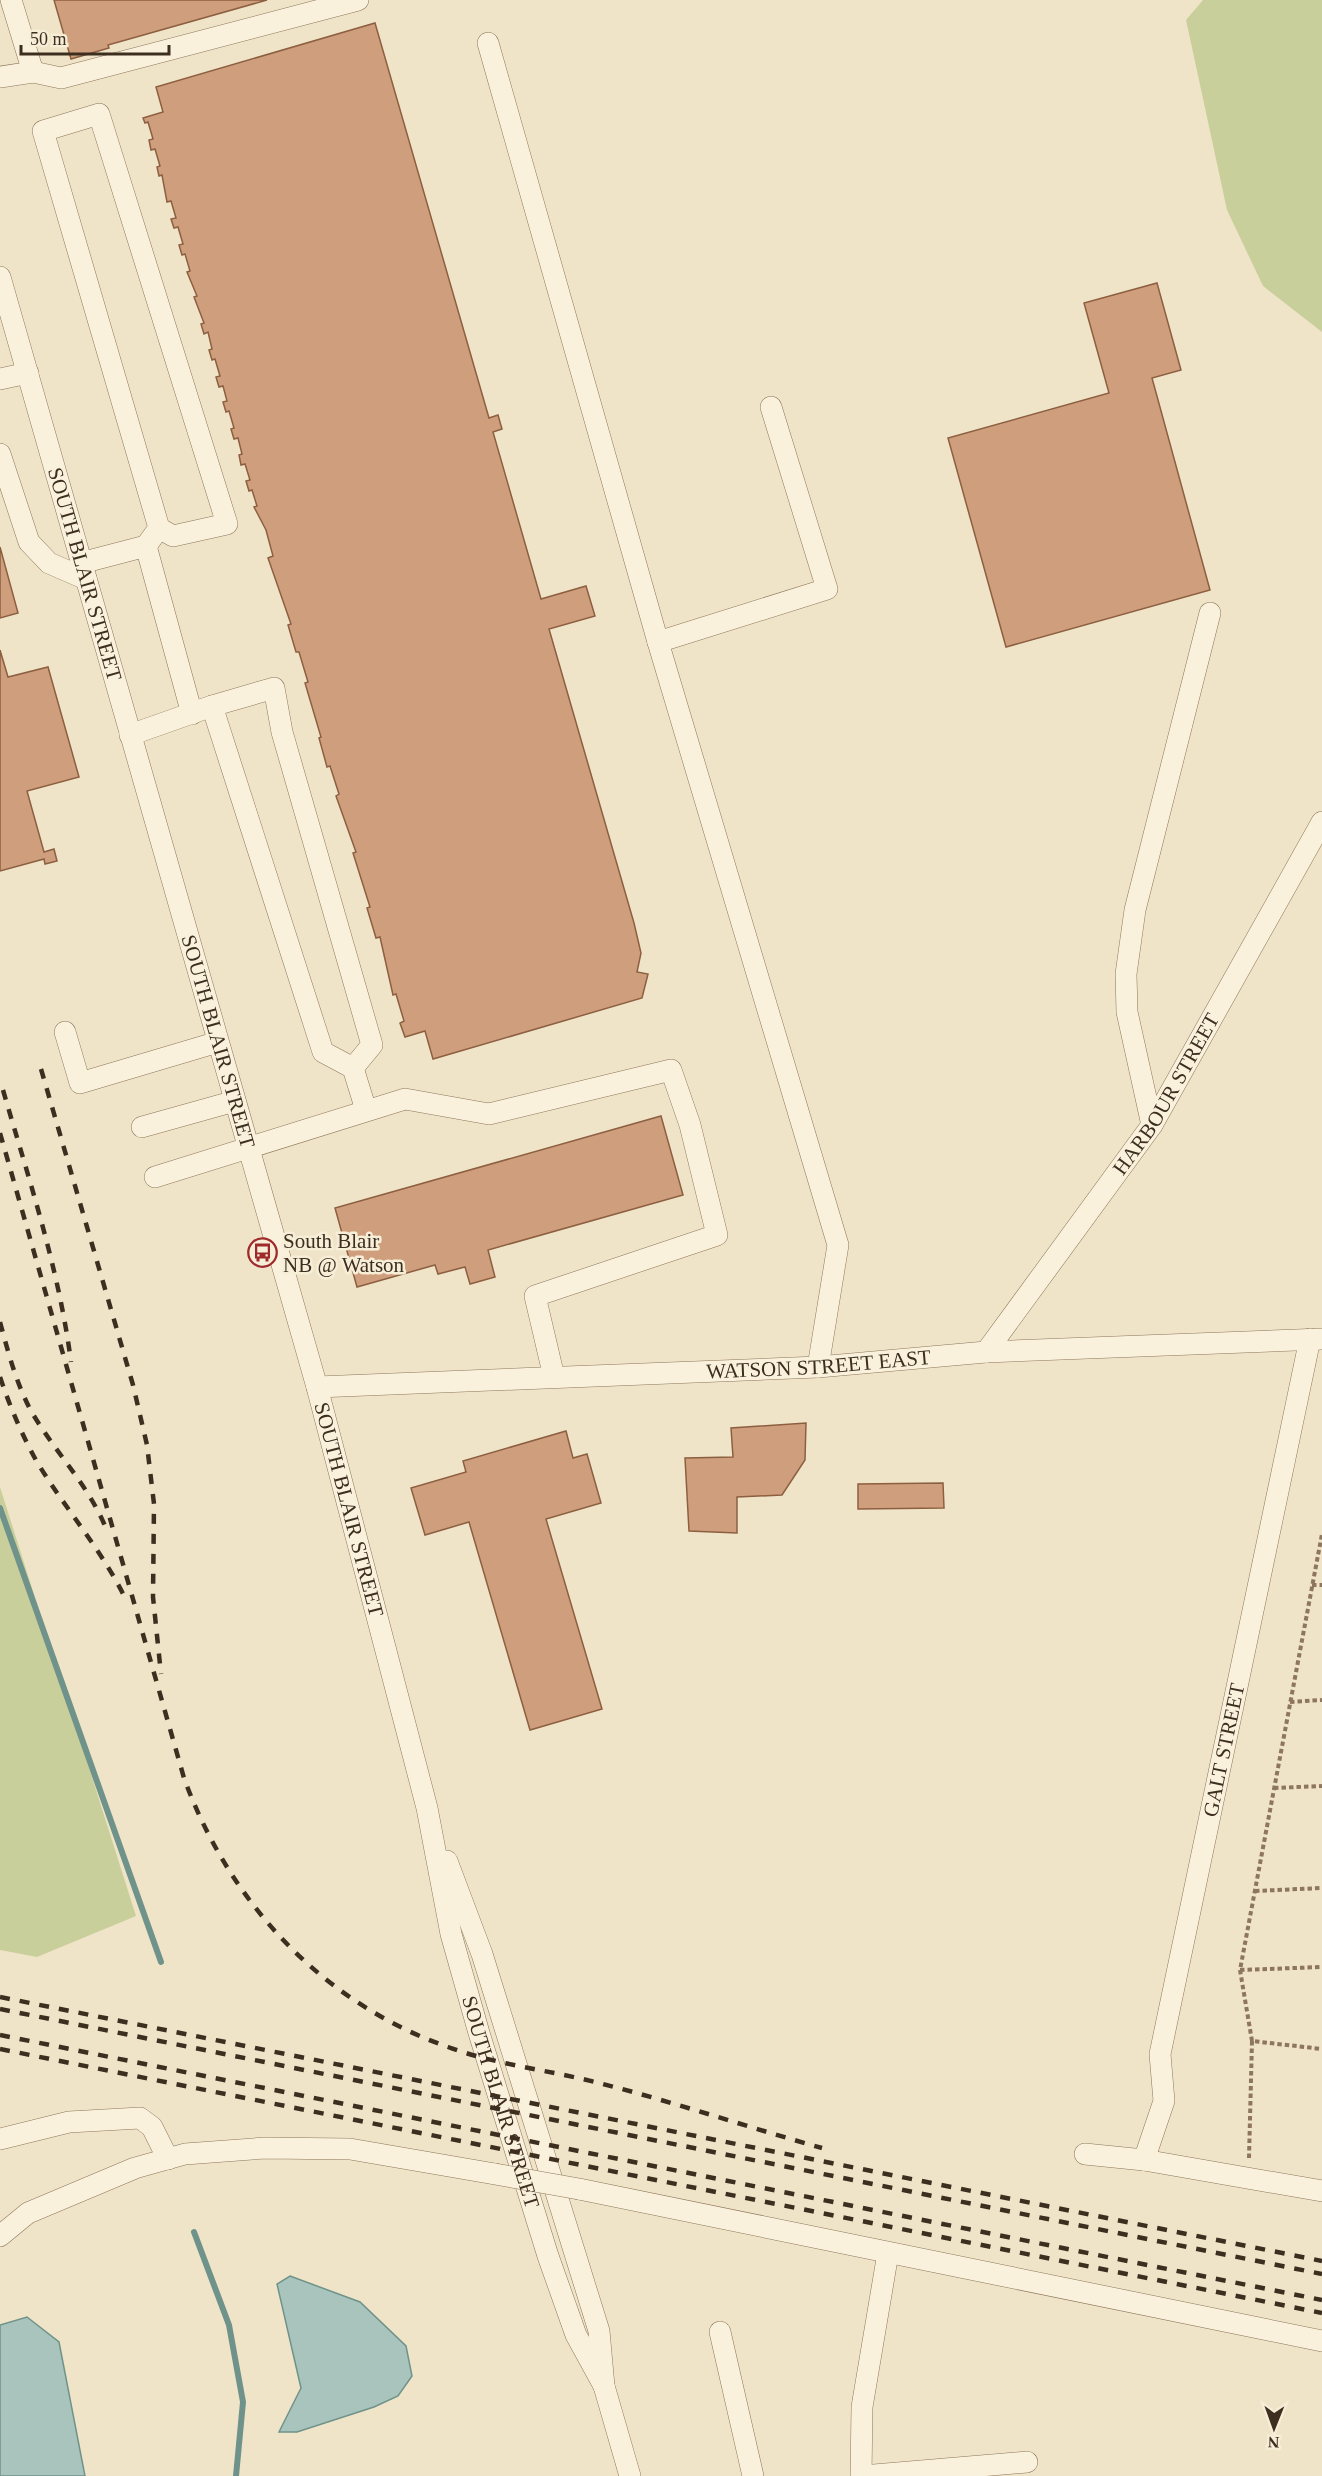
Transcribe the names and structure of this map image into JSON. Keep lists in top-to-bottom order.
{
  "streets": {
    "street": [
      "SOUTH BLAIR STREET",
      "HARBOUR STREET",
      "WATSON STREET EAST",
      "GALT STREET"
    ]
  },
  "crossings": [
    ["SOUTH BLAIR STREET", "WATSON STREET EAST"],
    ["HARBOUR STREET", "WATSON STREET EAST"],
    ["WATSON STREET EAST", "GALT STREET"]
  ],
  "places": {
    "bus stop": ["South Blair NB @ Watson"]
  },
  "scale_bar": "50 m",
  "north": "bottom"
}
